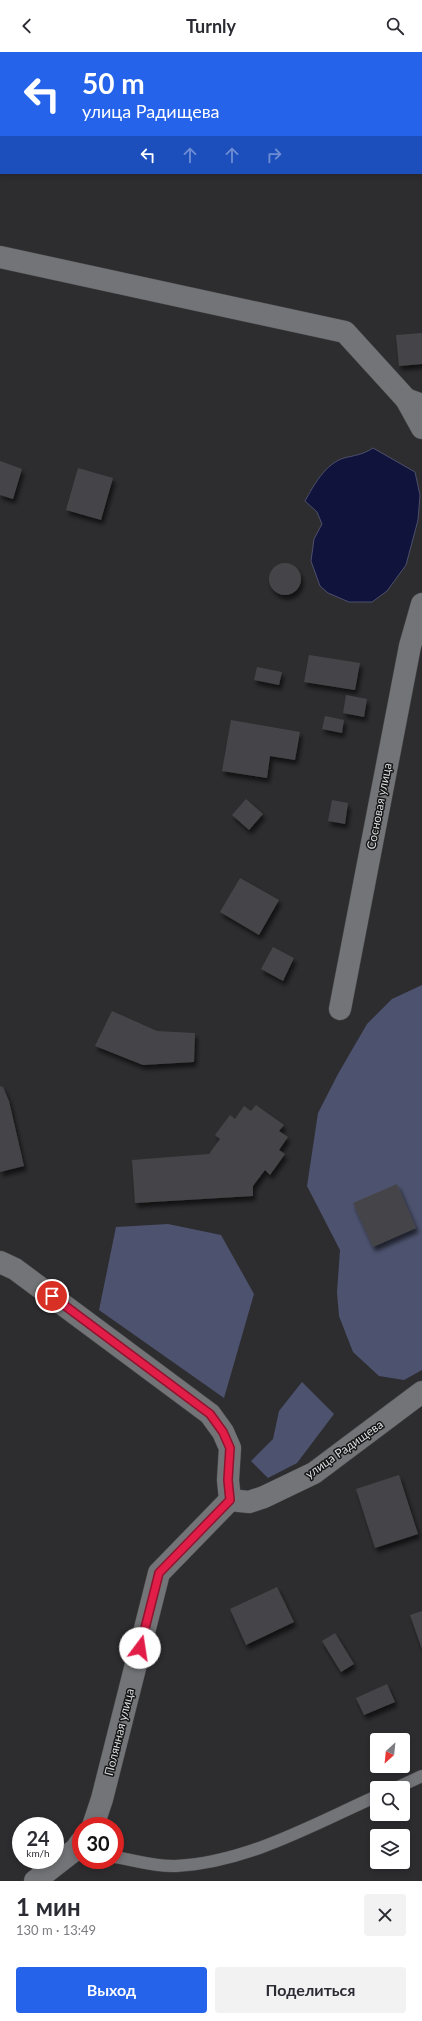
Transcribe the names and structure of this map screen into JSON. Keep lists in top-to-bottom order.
{
  "streets": {
    "street": ["Сосновая улица", "улица Радищева", "Полянная улица"]
  },
  "crossings": [
    ["улица Радищева", "Полянная улица"]
  ],
  "north": "bottom left",
  "page": {
    "header": "Turnly",
    "turn": ["50 m", "улица Радищева"],
    "speed": "24 km/h",
    "limit": "30",
    "heading": ["1 мин", "130 m · 13:49"],
    "buttons": ["Выход", "Поделиться"]
  }
}
